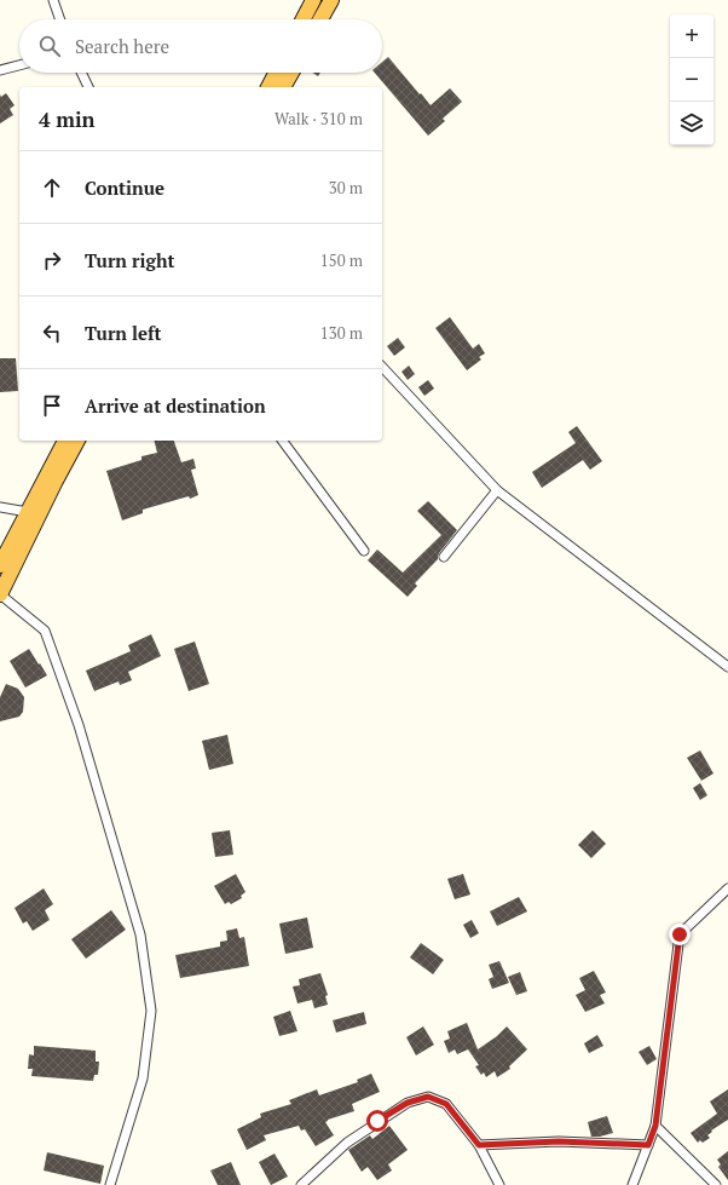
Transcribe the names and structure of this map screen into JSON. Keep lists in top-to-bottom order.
{
  "page": {
    "map_buttons": ["+", "−"],
    "search": "Search here",
    "heading": ["4 min", "Walk · 310 m"],
    "list": [
      ["Continue", "30 m"],
      ["Turn right", "150 m"],
      ["Turn left", "130 m"],
      "Arrive at destination"
    ]
  }
}
